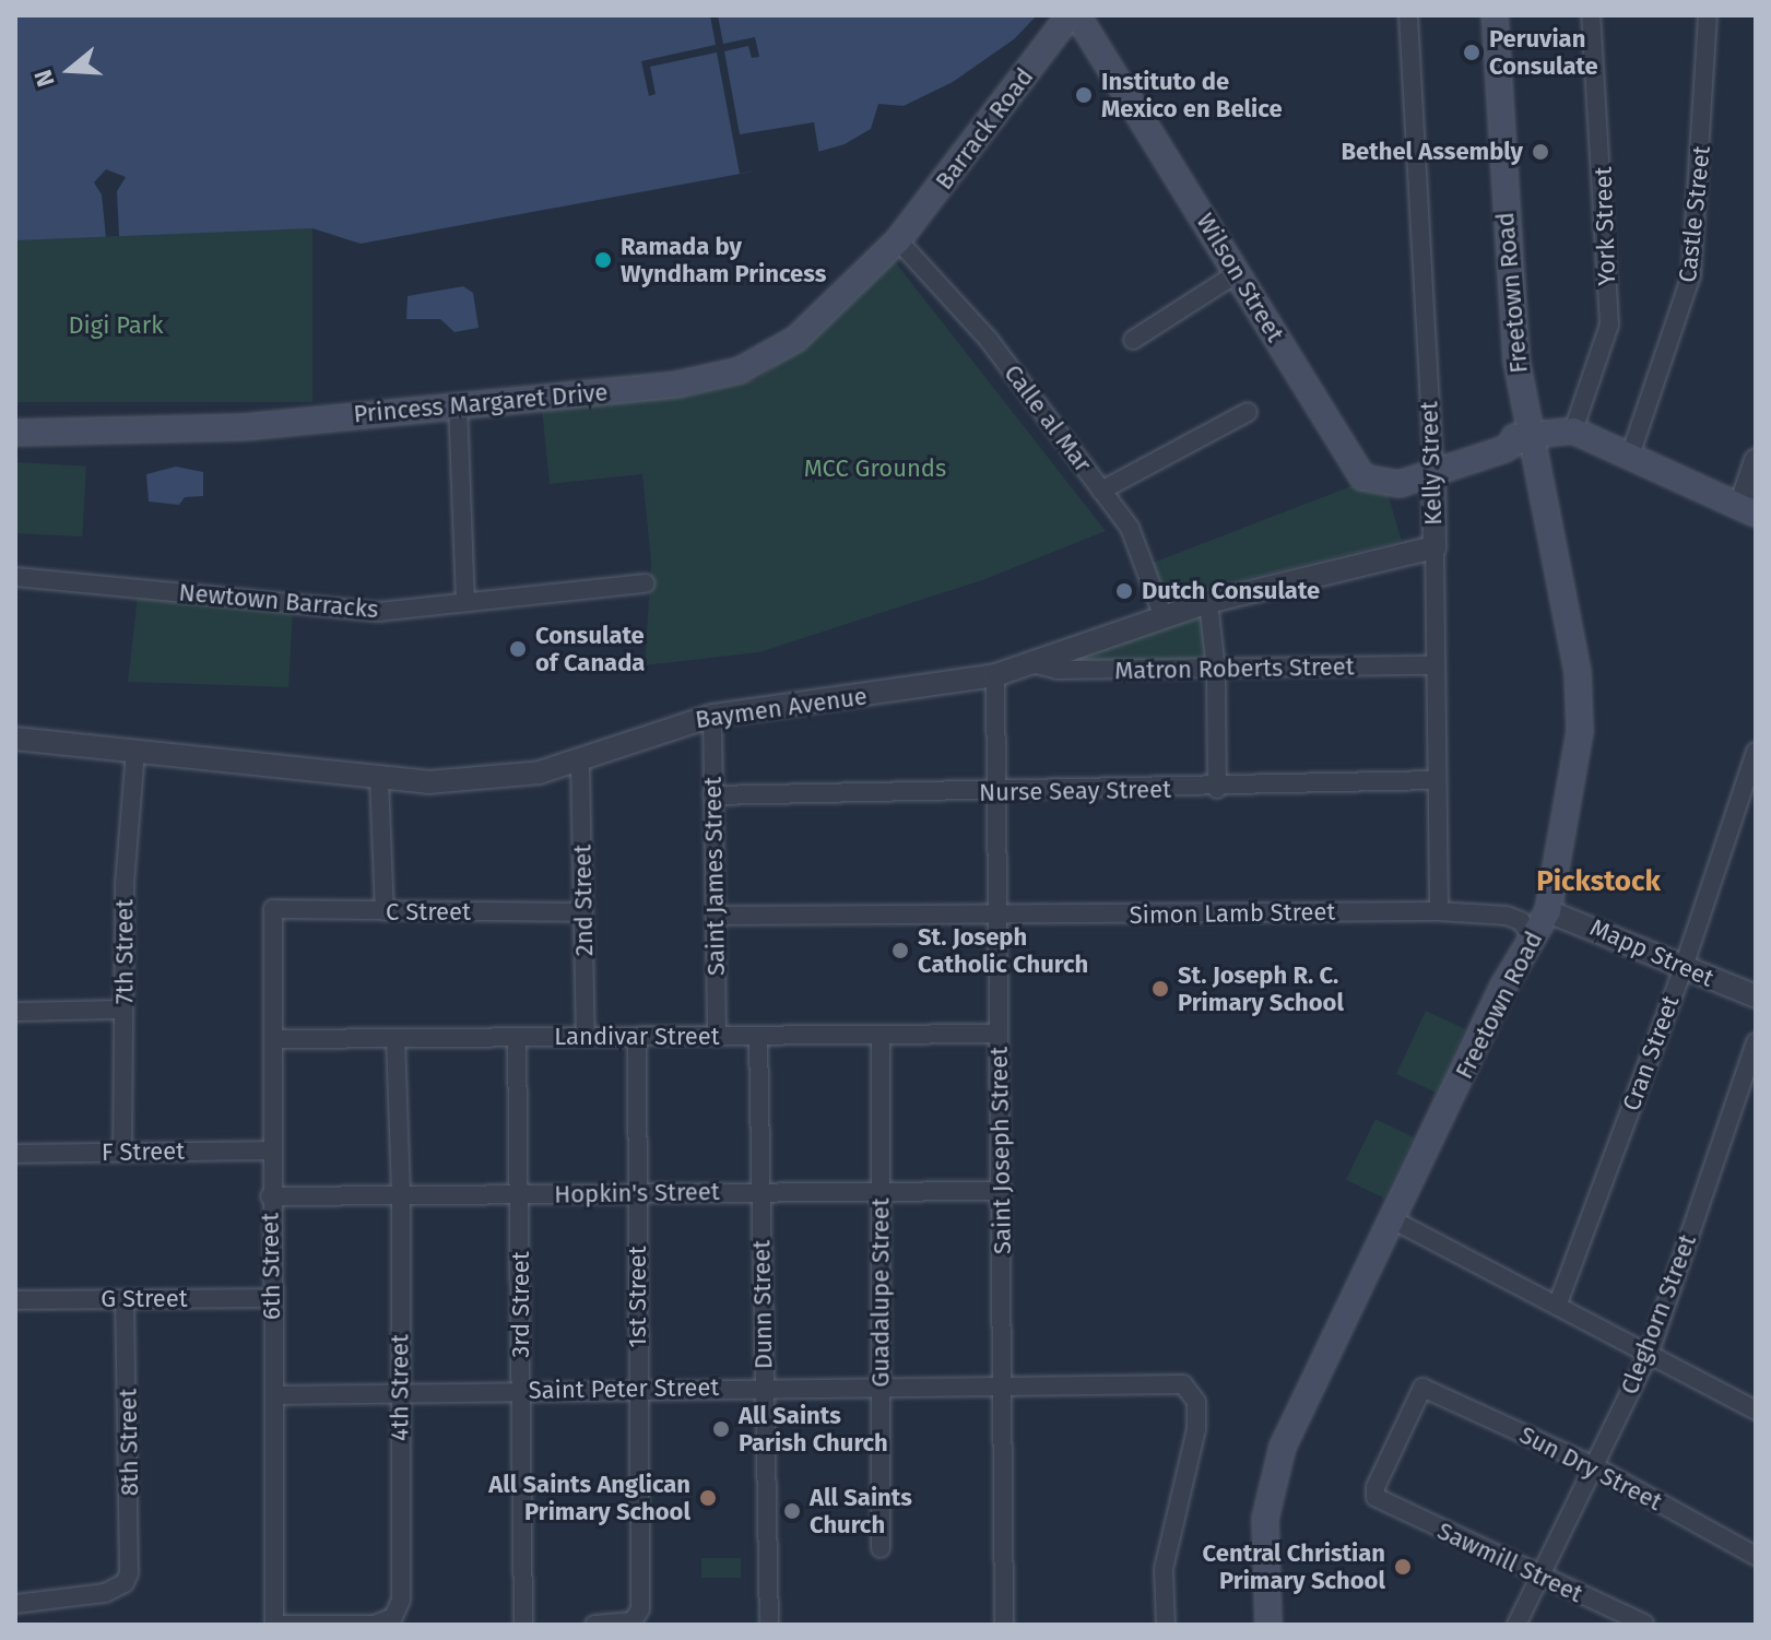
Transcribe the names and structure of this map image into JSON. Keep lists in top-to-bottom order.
{
  "streets": {
    "main road": [
      "Barrack Road",
      "Wilson Street",
      "Freetown Road",
      "Princess Margaret Drive"
    ],
    "street": [
      "Castle Street",
      "York Street",
      "Calle al Mar",
      "Kelly Street",
      "Newtown Barracks",
      "Matron Roberts Street",
      "Baymen Avenue",
      "Nurse Seay Street",
      "Saint James Street",
      "2nd Street",
      "C Street",
      "Simon Lamb Street",
      "7th Street",
      "Mapp Street",
      "Landivar Street",
      "Cran Street",
      "Saint Joseph Street",
      "F Street",
      "Hopkin's Street",
      "6th Street",
      "Guadalupe Street",
      "1st Street",
      "G Street",
      "3rd Street",
      "Dunn Street",
      "Cleghorn Street",
      "4th Street",
      "Saint Peter Street",
      "8th Street",
      "Sun Dry Street",
      "Sawmill Street"
    ]
  },
  "crossings": [
    ["Barrack Road", "Princess Margaret Drive"],
    ["Barrack Road", "Calle al Mar"],
    ["Wilson Street", "Freetown Road"],
    ["Wilson Street", "Kelly Street"],
    ["Freetown Road", "Simon Lamb Street"],
    ["Freetown Road", "Mapp Street"],
    ["Princess Margaret Drive", "Calle al Mar"],
    ["Calle al Mar", "Baymen Avenue"],
    ["Kelly Street", "Matron Roberts Street"],
    ["Kelly Street", "Baymen Avenue"],
    ["Kelly Street", "Nurse Seay Street"],
    ["Kelly Street", "Simon Lamb Street"],
    ["Matron Roberts Street", "Baymen Avenue"],
    ["Baymen Avenue", "Saint James Street"],
    ["Baymen Avenue", "2nd Street"],
    ["Baymen Avenue", "7th Street"],
    ["Baymen Avenue", "Saint Joseph Street"],
    ["Nurse Seay Street", "Saint James Street"],
    ["Nurse Seay Street", "Saint Joseph Street"],
    ["Saint James Street", "Simon Lamb Street"],
    ["Saint James Street", "Landivar Street"],
    ["2nd Street", "C Street"],
    ["2nd Street", "Landivar Street"],
    ["C Street", "6th Street"],
    ["Simon Lamb Street", "Saint Joseph Street"],
    ["7th Street", "F Street"],
    ["Mapp Street", "Cran Street"],
    ["Landivar Street", "Saint Joseph Street"],
    ["Landivar Street", "6th Street"],
    ["Landivar Street", "Guadalupe Street"],
    ["Landivar Street", "1st Street"],
    ["Landivar Street", "3rd Street"],
    ["Landivar Street", "Dunn Street"],
    ["Landivar Street", "4th Street"],
    ["Saint Joseph Street", "Hopkin's Street"],
    ["Saint Joseph Street", "Saint Peter Street"],
    ["F Street", "6th Street"],
    ["Hopkin's Street", "6th Street"],
    ["Hopkin's Street", "Guadalupe Street"],
    ["Hopkin's Street", "1st Street"],
    ["Hopkin's Street", "3rd Street"],
    ["Hopkin's Street", "Dunn Street"],
    ["Hopkin's Street", "4th Street"],
    ["6th Street", "G Street"],
    ["6th Street", "4th Street"],
    ["6th Street", "Saint Peter Street"],
    ["Guadalupe Street", "Saint Peter Street"],
    ["1st Street", "Saint Peter Street"],
    ["G Street", "8th Street"],
    ["3rd Street", "Saint Peter Street"],
    ["Dunn Street", "Saint Peter Street"],
    ["Cleghorn Street", "Sun Dry Street"],
    ["Cleghorn Street", "Sawmill Street"],
    ["4th Street", "Saint Peter Street"],
    ["Sun Dry Street", "Sawmill Street"]
  ],
  "districts": ["Pickstock"],
  "parks": ["Digi Park", "MCC Grounds"],
  "places": [
    "Peruvian Consulate",
    "Instituto de Mexico en Belice",
    "Bethel Assembly",
    "Ramada by Wyndham Princess",
    "Dutch Consulate",
    "Consulate of Canada",
    "St. Joseph Catholic Church",
    "St. Joseph R. C. Primary School",
    "All Saints Parish Church",
    "All Saints Anglican Primary School",
    "All Saints Church",
    "Central Christian Primary School"
  ],
  "north": "left"
}
